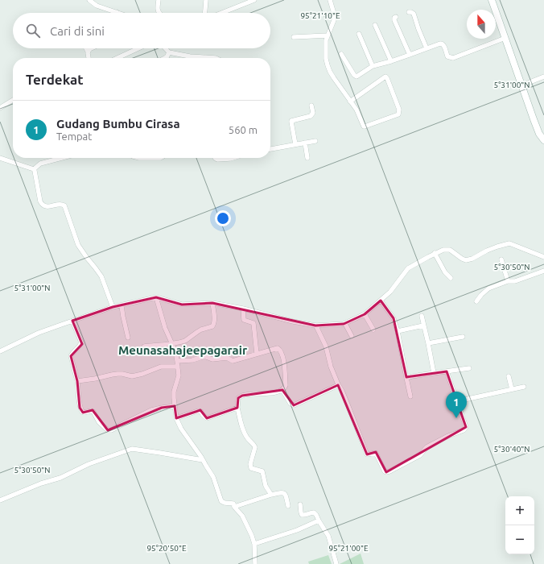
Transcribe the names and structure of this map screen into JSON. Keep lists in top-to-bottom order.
{
  "districts": ["Meunasahajeepagarair"],
  "north": "top",
  "page": {
    "search": "Cari di sini",
    "heading": "Terdekat",
    "list": [
      {
        "mark": "1",
        "name": "Gudang Bumbu Cirasa",
        "note": "Tempat",
        "value": "560 m"
      }
    ],
    "pins": "1",
    "map_buttons": ["+", "−"]
  },
  "coordinates": [
    "95°21'10\"E",
    "5°31'00\"N",
    "5°30'50\"N",
    "5°30'40\"N",
    "95°20'50\"E",
    "95°21'00\"E"
  ]
}
